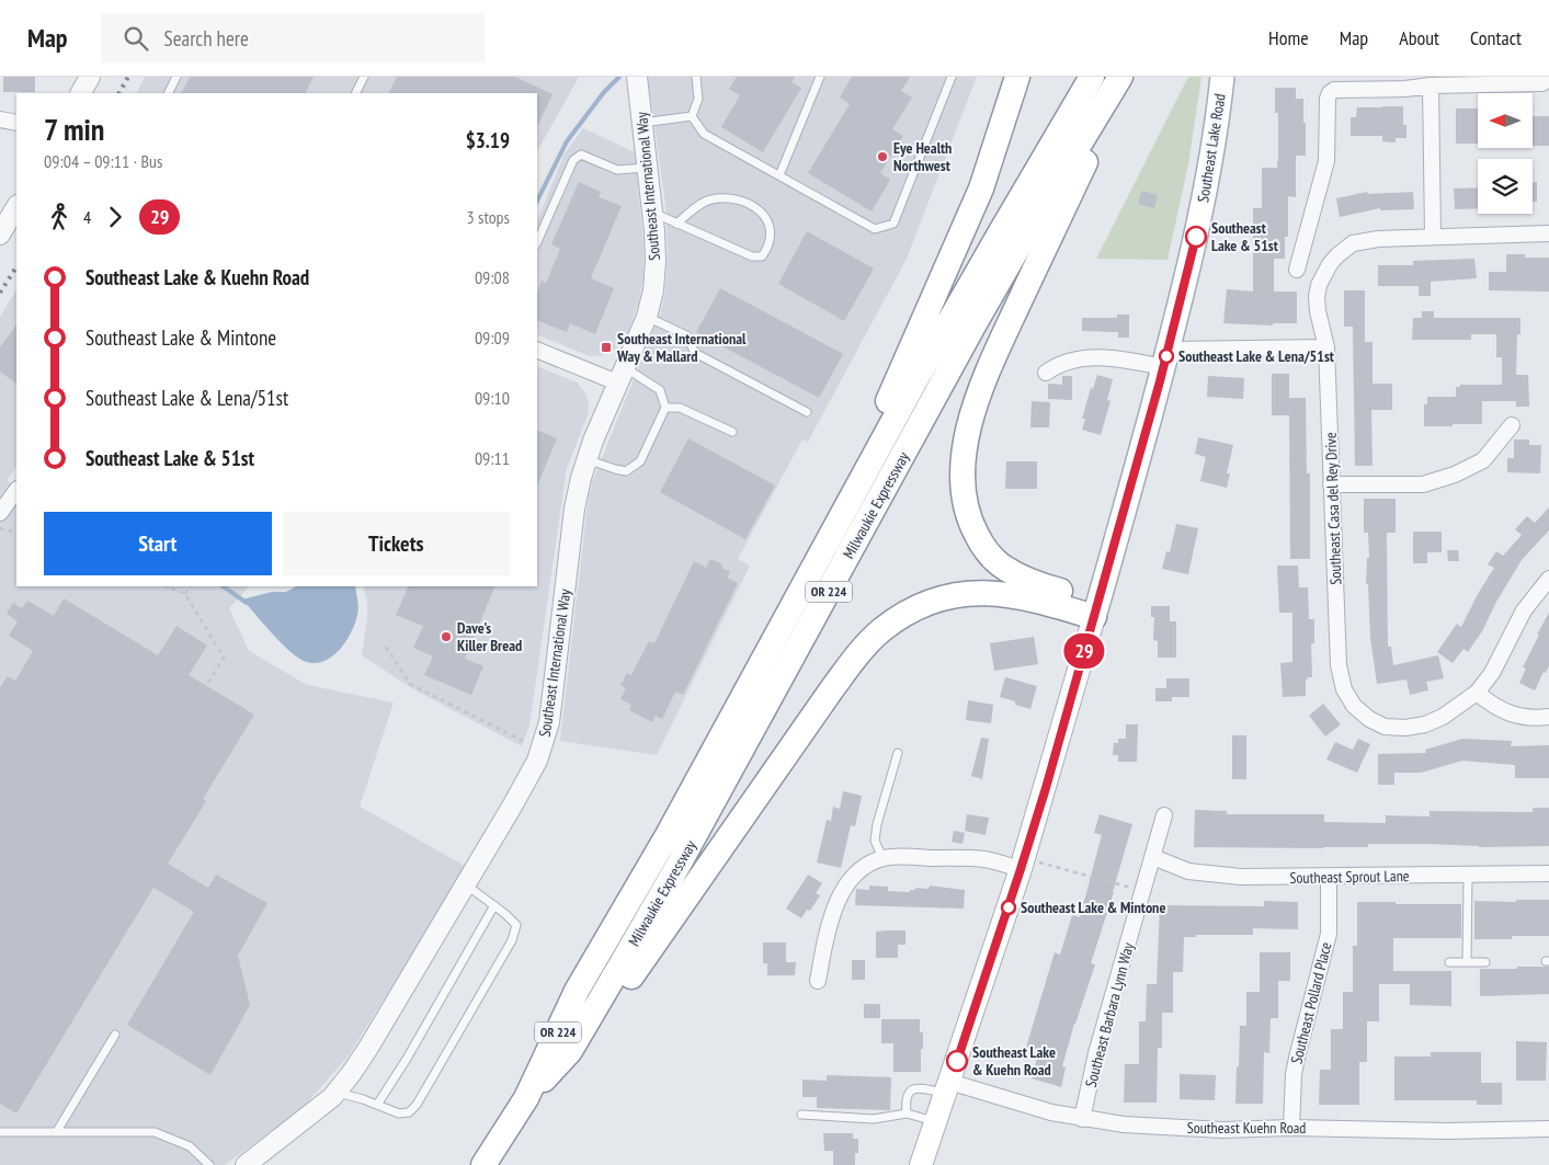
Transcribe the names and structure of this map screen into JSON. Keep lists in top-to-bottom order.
{
  "streets": {
    "highway": ["Milwaukie Expressway", "OR 224"],
    "main road": ["Southeast Lake Road"],
    "street": [
      "Southeast International Way",
      "Southeast Casa del Rey Drive",
      "Southeast Sprout Lane",
      "Southeast Pollard Place",
      "Southeast Barbara Lynn Way",
      "Southeast Kuehn Road"
    ]
  },
  "crossings": [
    ["Southeast Lake Road", "Southeast Kuehn Road"],
    ["Southeast Sprout Lane", "Southeast Pollard Place"],
    ["Southeast Sprout Lane", "Southeast Barbara Lynn Way"],
    ["Southeast Pollard Place", "Southeast Kuehn Road"],
    ["Southeast Barbara Lynn Way", "Southeast Kuehn Road"]
  ],
  "places": {
    "other": [
      "Eye Health Northwest",
      "Southeast Lake & 51st",
      "Southeast Lake & Lena/51st",
      "Dave's Killer Bread",
      "Southeast Lake & Mintone",
      "Southeast Lake & Kuehn Road"
    ],
    "transit": ["Southeast International Way & Mallard"]
  },
  "lines": ["bus line 29"],
  "north": "left",
  "page": {
    "header": "Map",
    "search": "Search here",
    "nav": [
      "Home",
      "Map",
      "About",
      "Contact"
    ],
    "on_map": "29",
    "heading": ["7 min", "09:04 – 09:11 · Bus", "$3.19"],
    "legs": ["4", "29", "3 stops"],
    "list": [
      {
        "name": "Southeast Lake & Kuehn Road",
        "value": "09:08"
      },
      {
        "name": "Southeast Lake & Mintone",
        "value": "09:09"
      },
      {
        "name": "Southeast Lake & Lena/51st",
        "value": "09:10"
      },
      {
        "name": "Southeast Lake & 51st",
        "value": "09:11"
      }
    ],
    "buttons": ["Start", "Tickets"]
  }
}
